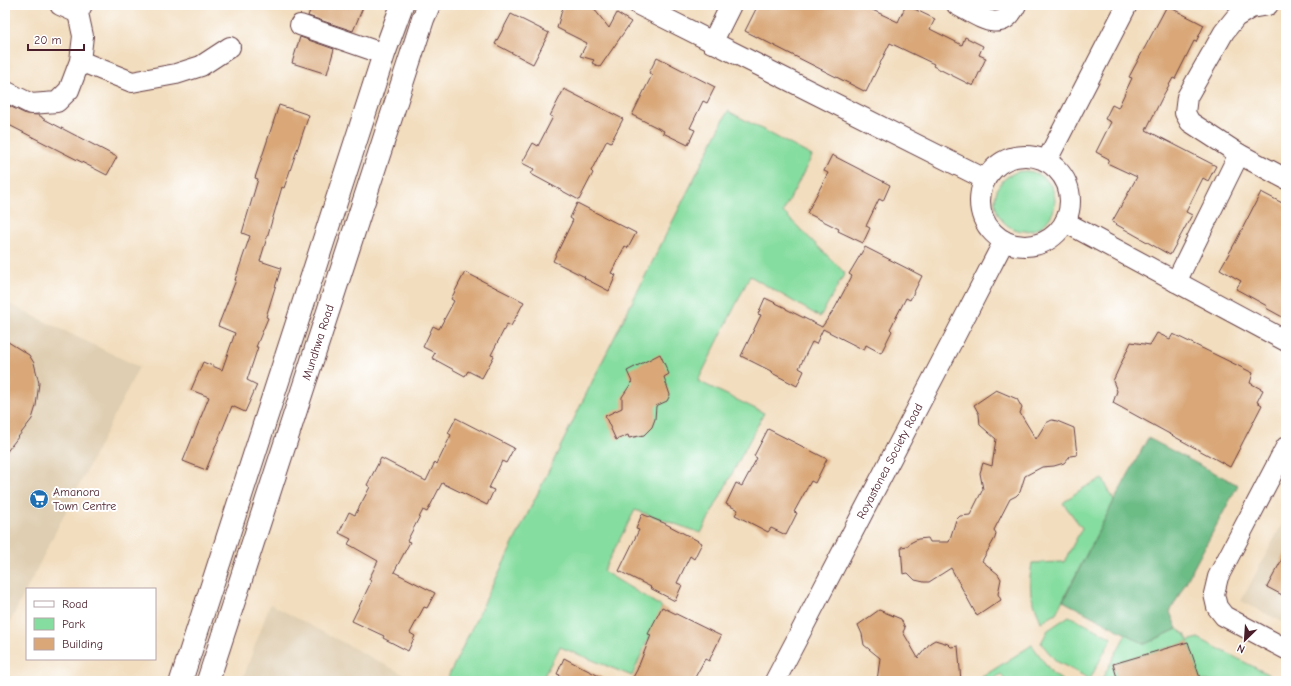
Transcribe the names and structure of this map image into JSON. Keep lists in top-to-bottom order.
{
  "streets": {
    "highway": ["Mundhwa Road"],
    "street": ["Royastonea Society Road"]
  },
  "places": {
    "supermarket": ["Amanora Town Centre"]
  },
  "legend": ["Road", "Park", "Building"],
  "scale_bar": "20 m",
  "north": "bottom left"
}
